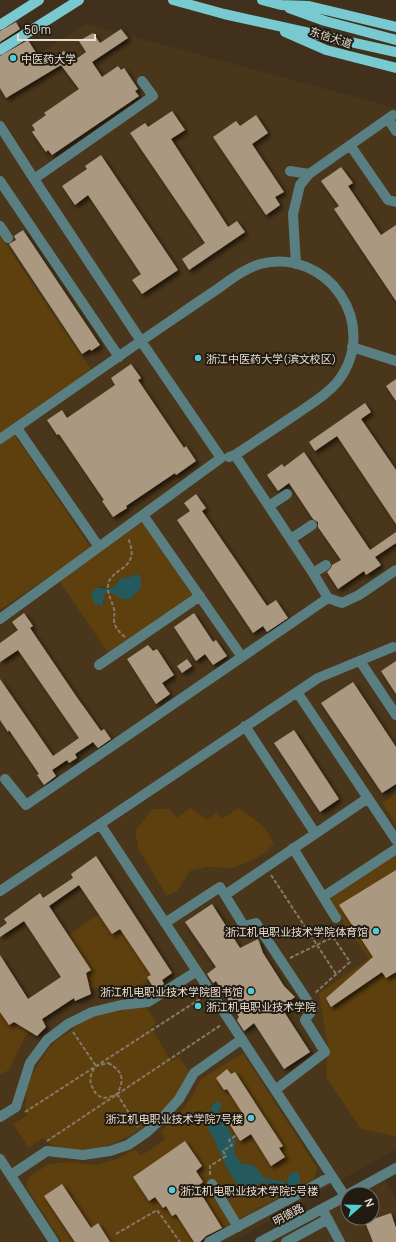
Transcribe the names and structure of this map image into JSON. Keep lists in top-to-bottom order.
{
  "streets": {
    "main road": ["东信大道"],
    "street": ["明德路"]
  },
  "places": [
    "中医药大学",
    "浙江中医药大学(滨文校区)",
    "浙江机电职业技术学院体育馆",
    "浙江机电职业技术学院图书馆",
    "浙江机电职业技术学院",
    "浙江机电职业技术学院7号楼",
    "浙江机电职业技术学院5号楼"
  ],
  "scale_bar": "50 m",
  "north": "right"
}
